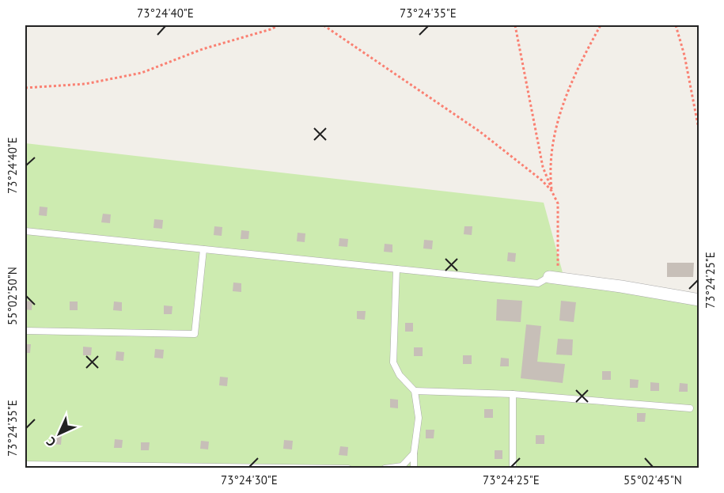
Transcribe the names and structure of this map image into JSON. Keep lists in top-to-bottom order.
{
  "north": "bottom left",
  "coordinates": [
    "73°24'40\"E",
    "73°24'35\"E",
    "73°24'25\"E",
    "55°02'50\"N",
    "73°24'30\"E",
    "55°02'45\"N"
  ]
}
